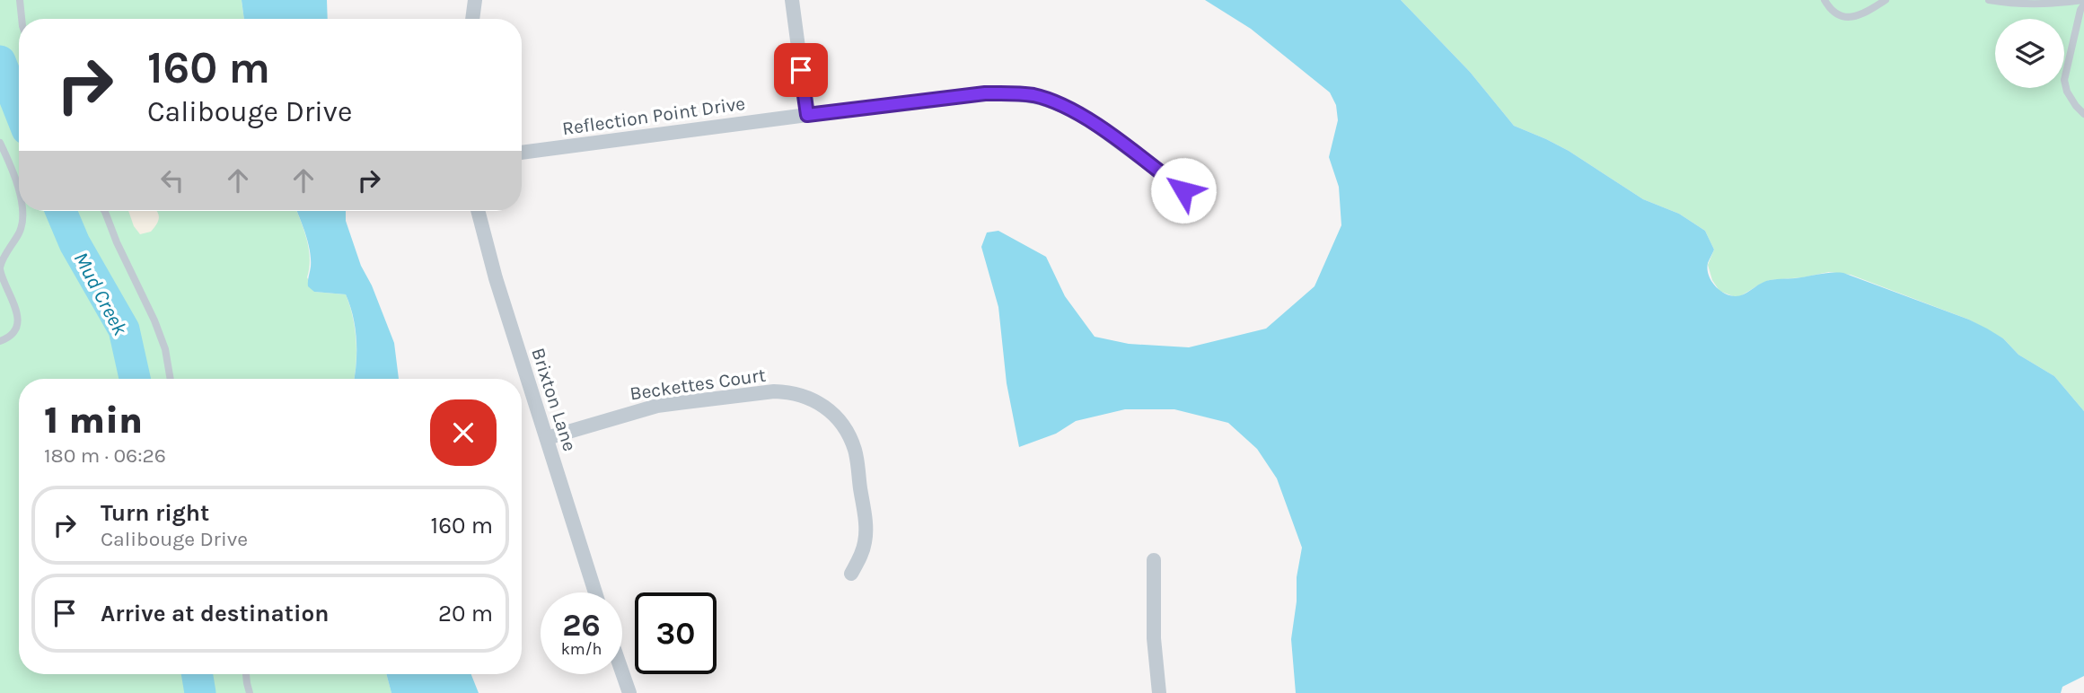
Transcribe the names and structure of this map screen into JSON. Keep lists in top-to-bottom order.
{
  "streets": {
    "street": ["Reflection Point Drive", "Beckettes Court", "Brixton Lane"]
  },
  "crossings": [
    ["Beckettes Court", "Brixton Lane"]
  ],
  "water": ["Mud Creek"],
  "page": {
    "turn": ["160 m", "Calibouge Drive"],
    "heading": ["1 min", "180 m · 06:26"],
    "list": [
      {
        "name": "Turn right",
        "note": "Calibouge Drive",
        "value": "160 m"
      },
      {
        "name": "Arrive at destination",
        "value": "20 m"
      }
    ],
    "speed": "26 km/h",
    "limit": "30"
  }
}
